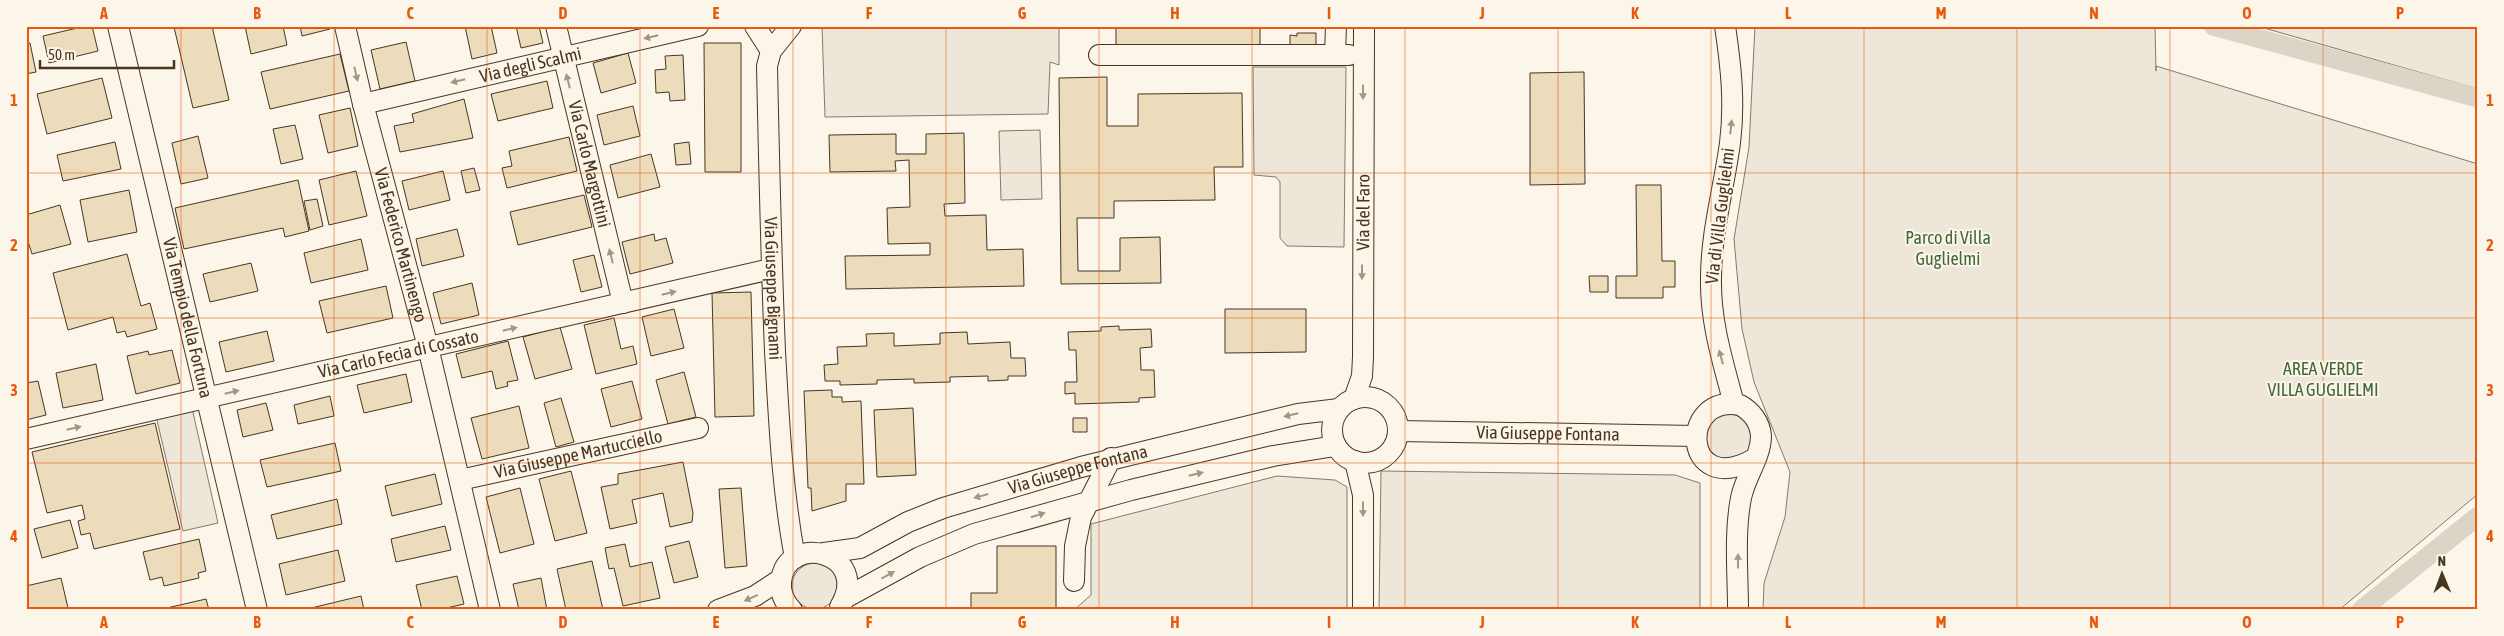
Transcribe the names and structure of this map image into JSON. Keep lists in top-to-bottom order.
{
  "streets": {
    "street": [
      "Via degli Scalmi",
      "Via Carlo Margottini",
      "Via del Faro",
      "Via di Villa Guglielmi",
      "Via Federico Martinengo",
      "Via Giuseppe Bignami",
      "Via Tempio della Fortuna",
      "Via Carlo Fecia di Cossato",
      "Via Giuseppe Fontana",
      "Via Giuseppe Martucciello"
    ]
  },
  "crossings": [
    ["Via degli Scalmi", "Via Carlo Margottini"],
    ["Via degli Scalmi", "Via Federico Martinengo"],
    ["Via Carlo Margottini", "Via Carlo Fecia di Cossato"],
    ["Via del Faro", "Via Giuseppe Fontana"],
    ["Via di Villa Guglielmi", "Via Giuseppe Fontana"],
    ["Via Federico Martinengo", "Via Carlo Fecia di Cossato"],
    ["Via Federico Martinengo", "Via Giuseppe Martucciello"],
    ["Via Giuseppe Bignami", "Via Carlo Fecia di Cossato"],
    ["Via Giuseppe Bignami", "Via Giuseppe Fontana"],
    ["Via Tempio della Fortuna", "Via Carlo Fecia di Cossato"]
  ],
  "one_way": [
    "Via degli Scalmi",
    "Via Carlo Margottini",
    "Via del Faro",
    "Via di Villa Guglielmi",
    "Via Carlo Fecia di Cossato"
  ],
  "parks": ["Parco di Villa Guglielmi", "AREA VERDE VILLA GUGLIELMI"],
  "scale_bar": "50 m",
  "north": "top",
  "grid": {
    "columns": [
      "A",
      "B",
      "C",
      "D",
      "E",
      "F",
      "G",
      "H",
      "I",
      "J",
      "K",
      "L",
      "M",
      "N",
      "O",
      "P"
    ],
    "rows": [
      "1",
      "2",
      "3",
      "4"
    ]
  }
}
